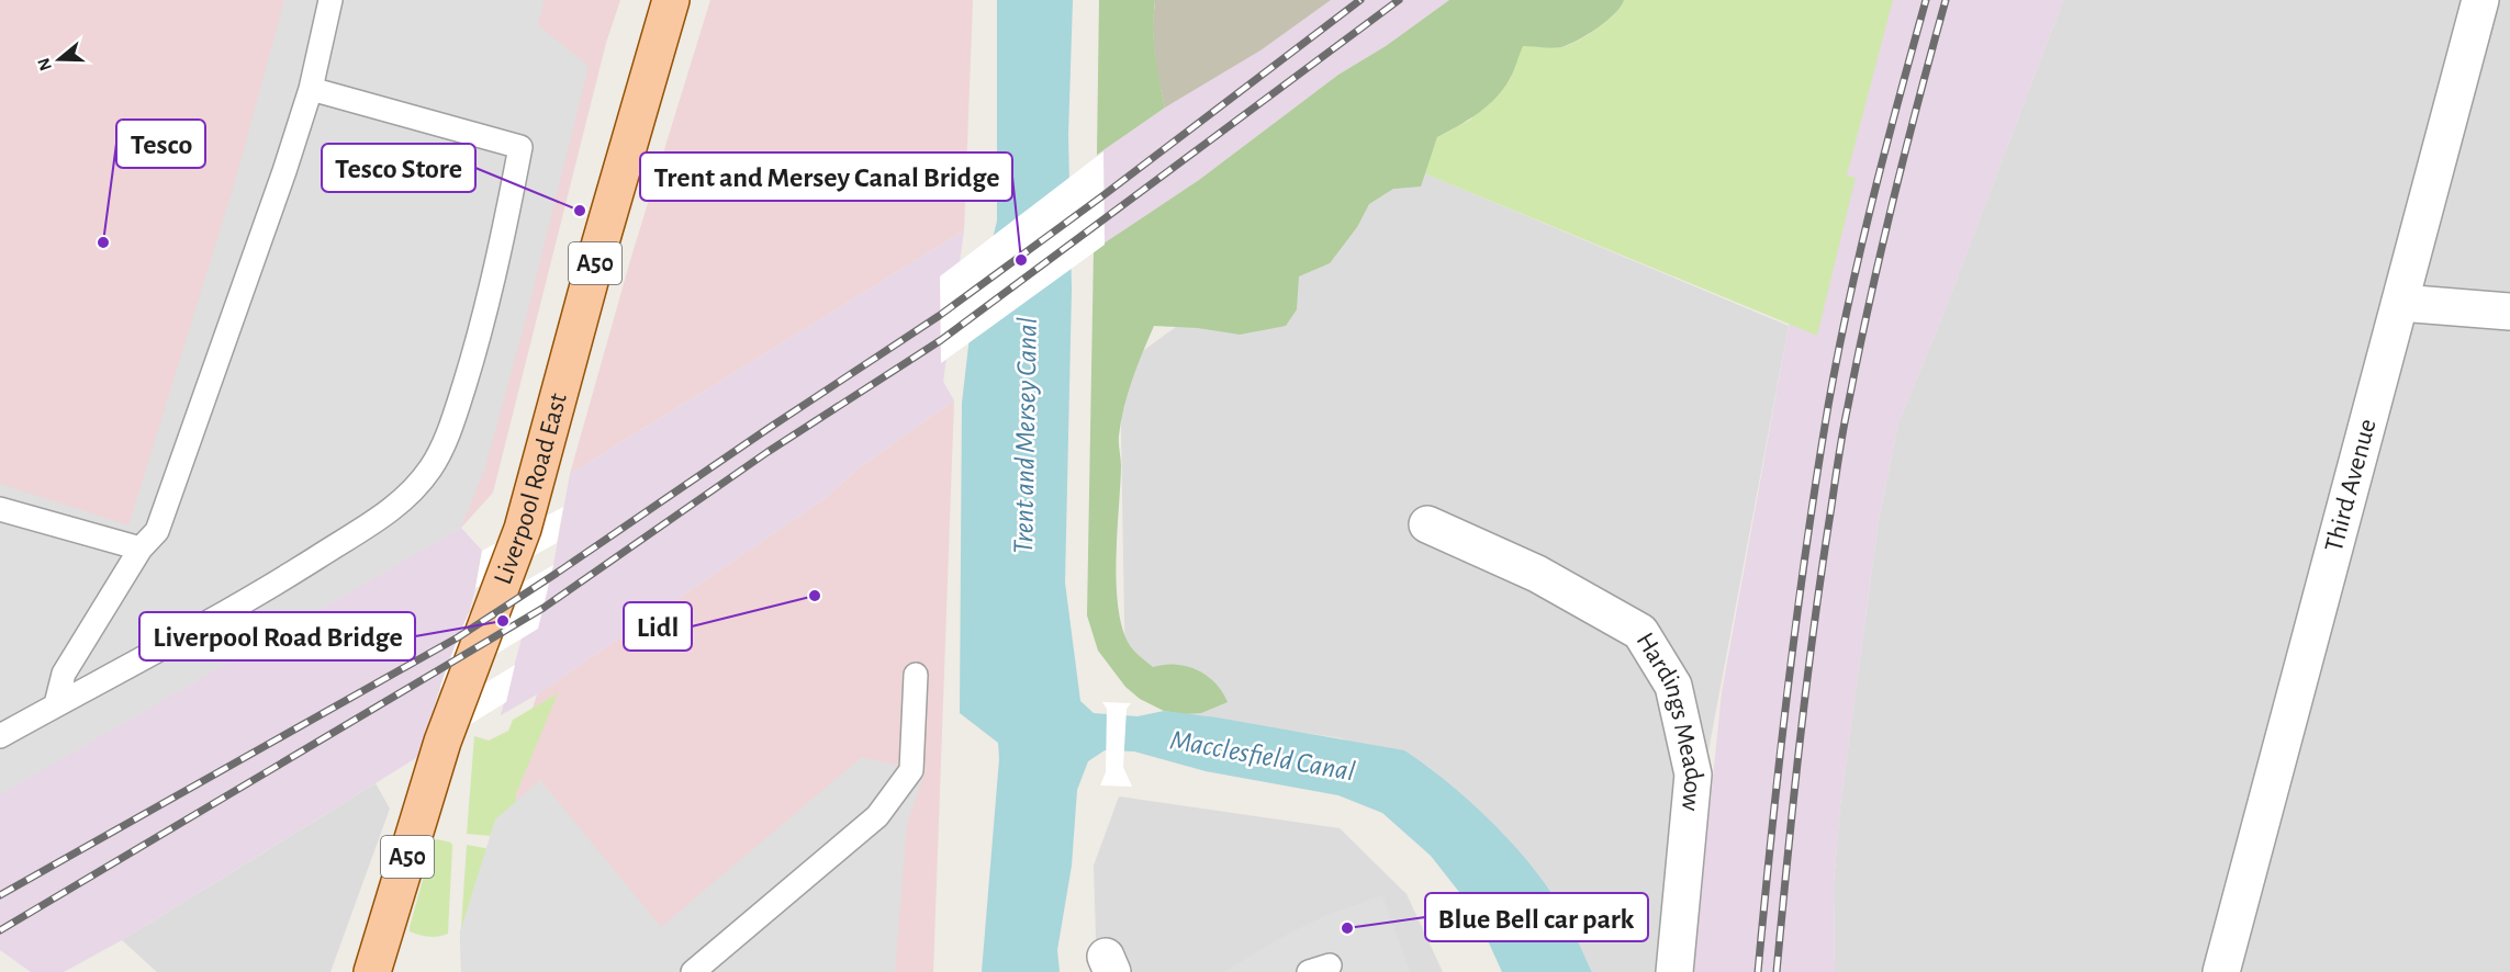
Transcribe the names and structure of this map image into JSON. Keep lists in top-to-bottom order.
{
  "streets": {
    "main road": ["A50", "Liverpool Road East"],
    "street": ["Third Avenue", "Hardings Meadow"]
  },
  "water": ["Trent and Mersey Canal", "Macclesfield Canal"],
  "places": [
    "Tesco Store",
    "Tesco",
    "Trent and Mersey Canal Bridge",
    "Lidl",
    "Liverpool Road Bridge",
    "Blue Bell car park"
  ],
  "north": "left"
}
